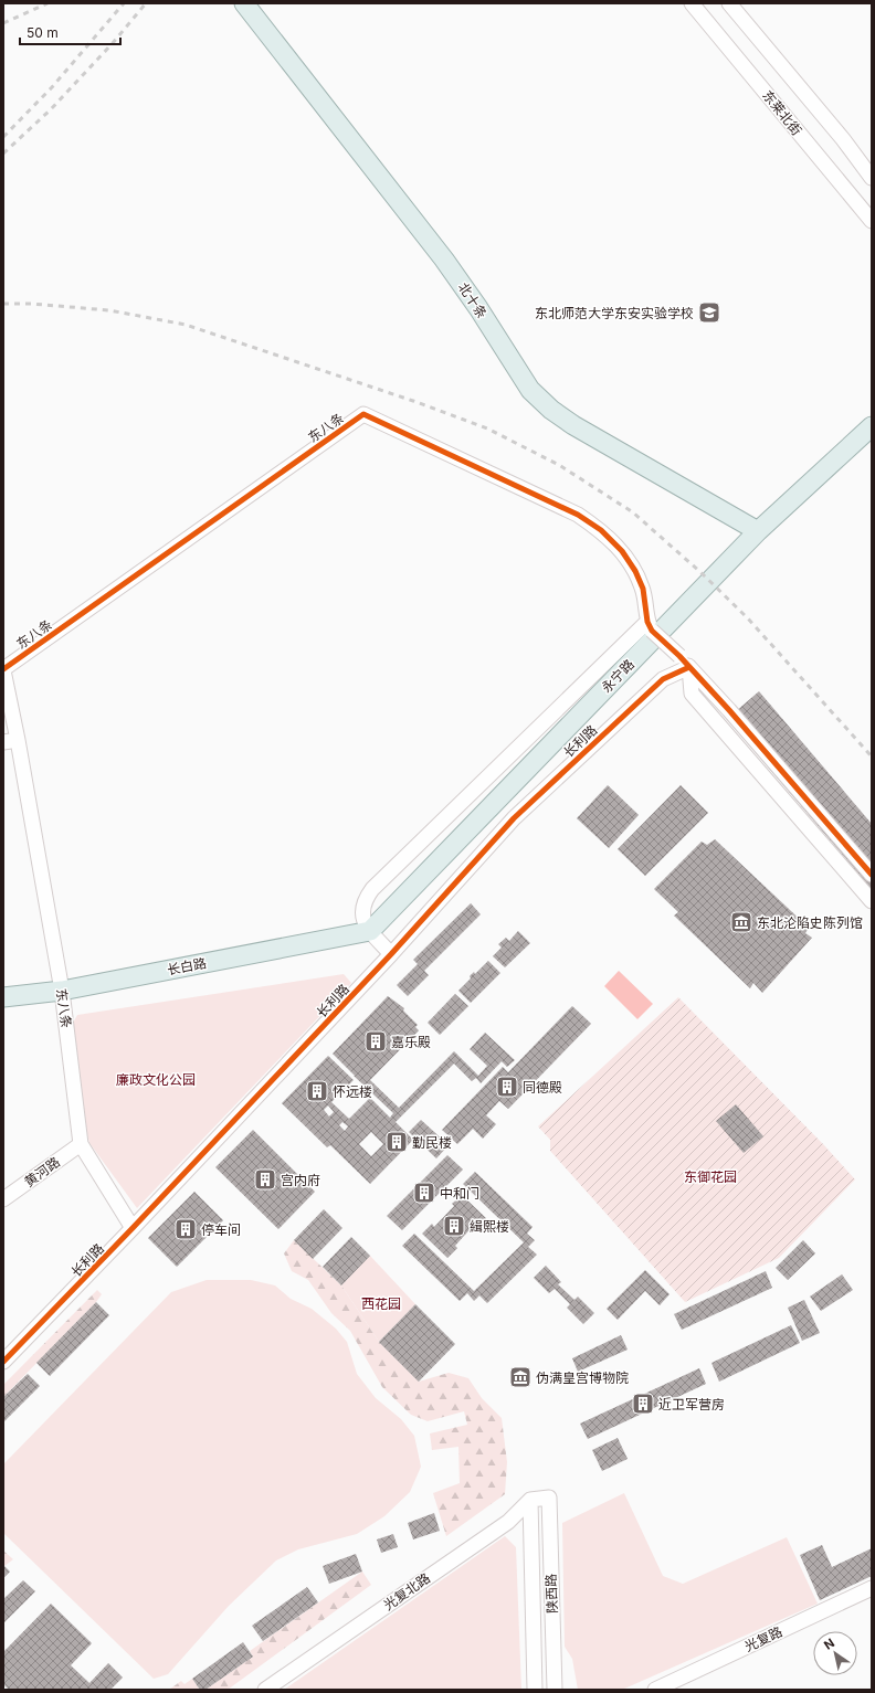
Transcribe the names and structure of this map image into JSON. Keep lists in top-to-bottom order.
{
  "streets": {
    "main road": ["北十条", "永宁路", "长白路"],
    "street": [
      "东莱北街",
      "东八条",
      "长利路",
      "黄河路",
      "光复北路",
      "陕西路",
      "光复路"
    ]
  },
  "crossings": [
    ["北十条", "永宁路"],
    ["东八条", "长利路"],
    ["东八条", "长白路"],
    ["东八条", "黄河路"],
    ["永宁路", "长白路"],
    ["光复北路", "陕西路"]
  ],
  "parks": ["廉政文化公园", "东御花园", "西花园"],
  "places": {
    "school or university": ["东北师范大学东安实验学校"],
    "museum": ["东北沦陷史陈列馆", "伪满皇宫博物院"],
    "building": [
      "嘉乐殿",
      "同德殿",
      "怀远楼",
      "勤民楼",
      "宫内府",
      "中和门",
      "緝熙楼",
      "停车间",
      "近卫军营房"
    ]
  },
  "scale_bar": "50 m",
  "north": "top left"
}
